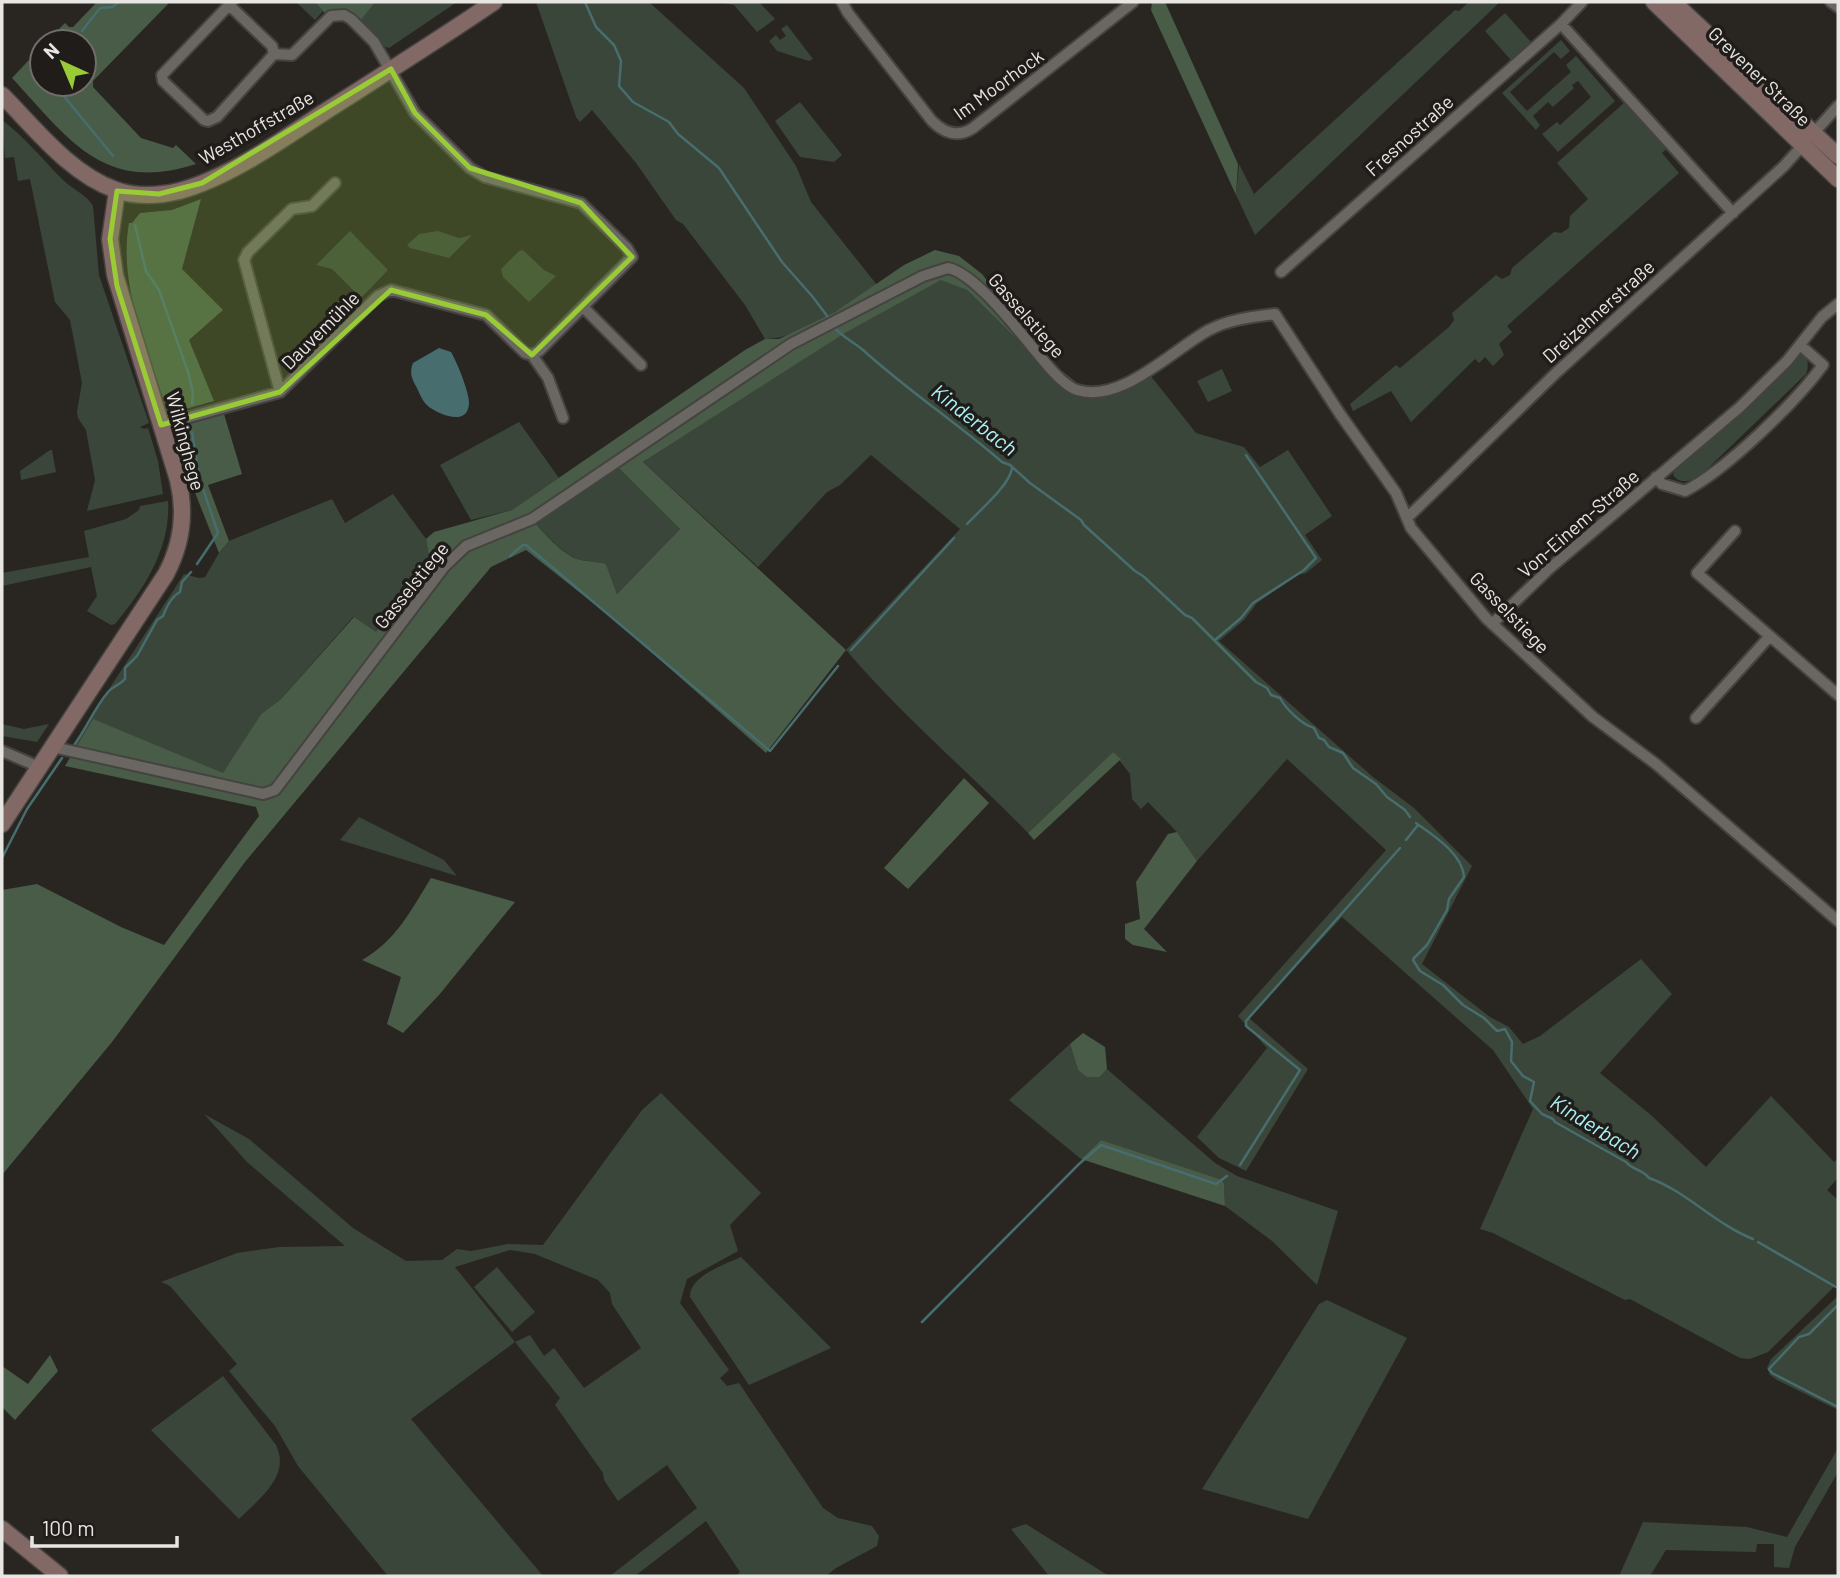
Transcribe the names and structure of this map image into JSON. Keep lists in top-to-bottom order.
{
  "streets": {
    "street": [
      "Grevener Straße",
      "Im Moorhock",
      "Westhoffstraße",
      "Fresnostraße",
      "Dreizehnerstraße",
      "Gasselstiege",
      "Dauvemühle",
      "Wilkinghege",
      "Von-Einem-Straße"
    ]
  },
  "crossings": [
    ["Grevener Straße", "Dreizehnerstraße"],
    ["Westhoffstraße", "Wilkinghege"],
    ["Dreizehnerstraße", "Gasselstiege"],
    ["Gasselstiege", "Wilkinghege"],
    ["Gasselstiege", "Von-Einem-Straße"],
    ["Dauvemühle", "Wilkinghege"]
  ],
  "water": ["Kinderbach"],
  "scale_bar": "100 m",
  "north": "top left"
}
